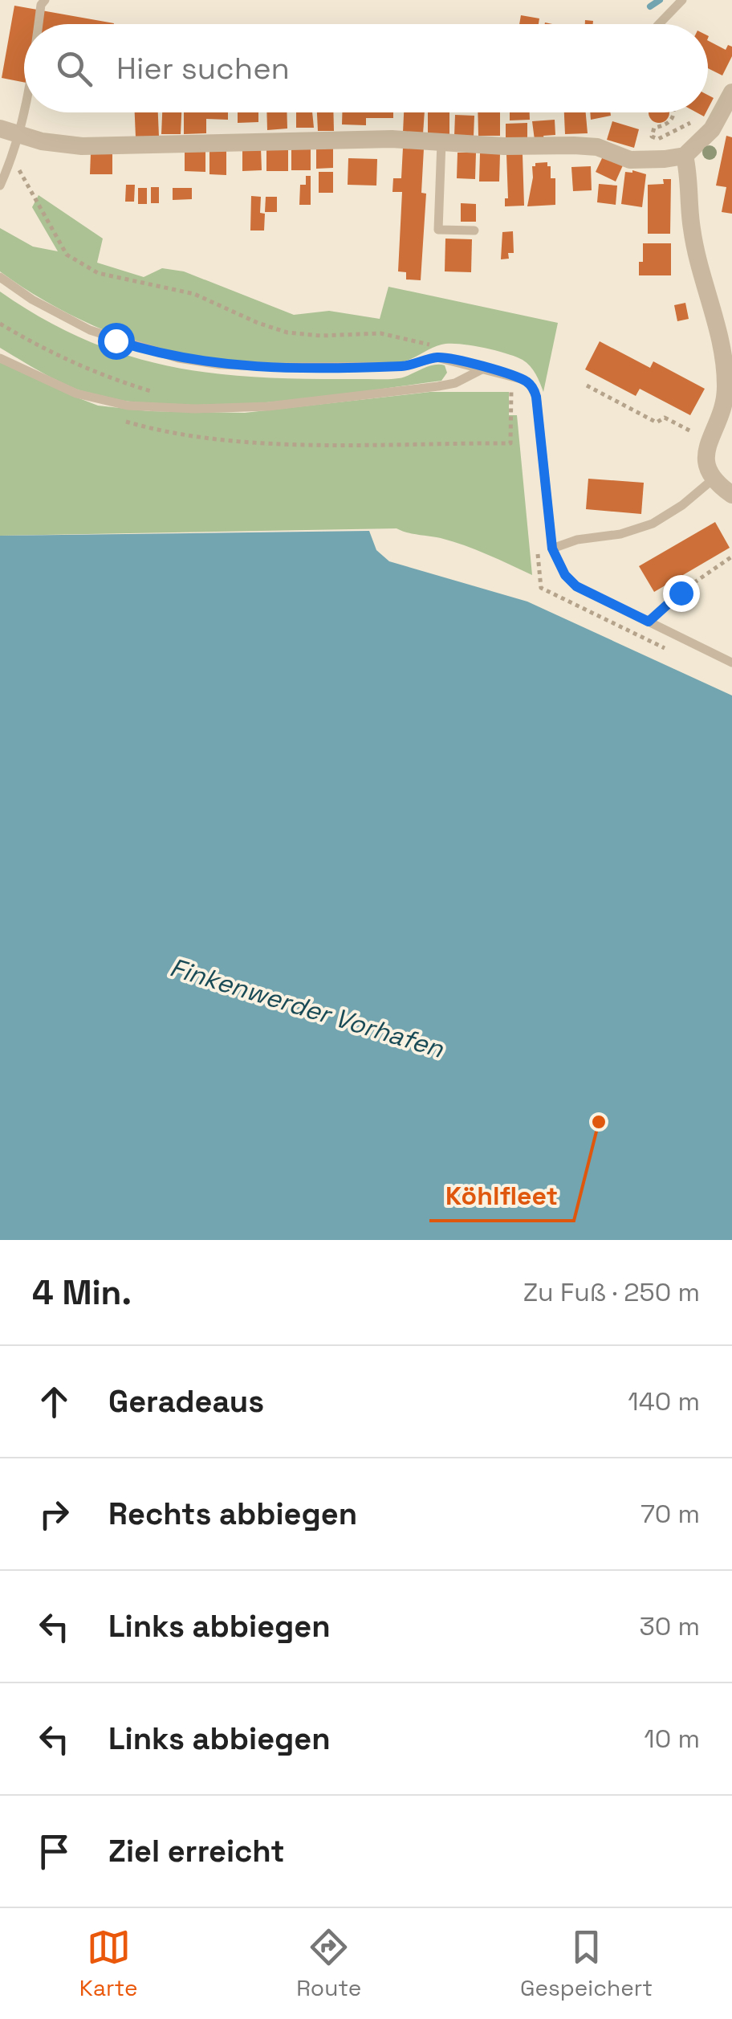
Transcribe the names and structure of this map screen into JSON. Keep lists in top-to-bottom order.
{
  "water": ["Finkenwerder Vorhafen"],
  "places": ["Köhlfleet"],
  "page": {
    "search": "Hier suchen",
    "heading": ["4 Min.", "Zu Fuß · 250 m"],
    "list": [
      ["Geradeaus", "140 m"],
      ["Rechts abbiegen", "70 m"],
      ["Links abbiegen", "30 m"],
      ["Links abbiegen", "10 m"],
      "Ziel erreicht"
    ],
    "nav": ["Karte", "Route", "Gespeichert"]
  }
}
